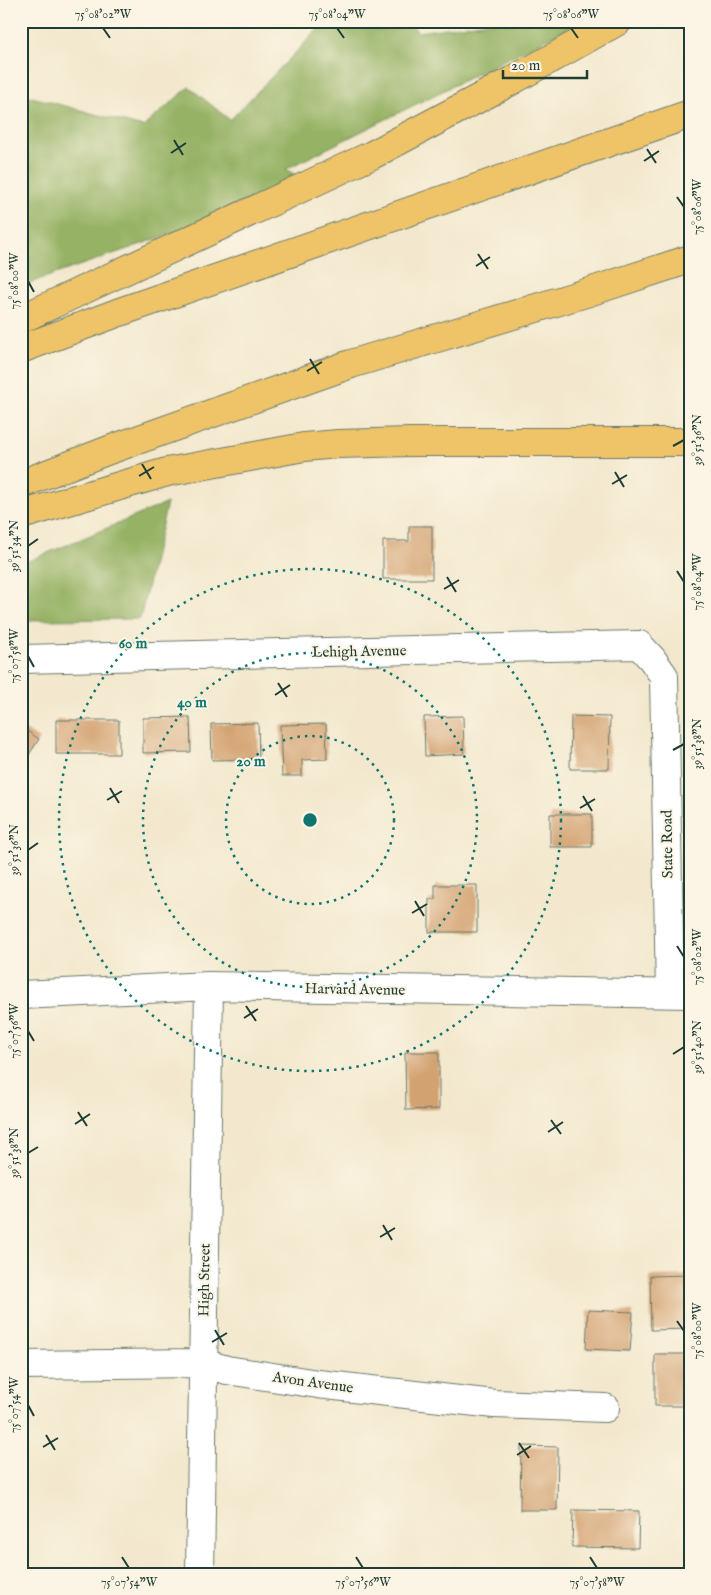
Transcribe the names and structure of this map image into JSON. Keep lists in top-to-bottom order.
{
  "streets": {
    "street": [
      "Lehigh Avenue",
      "State Road",
      "Harvard Avenue",
      "High Street",
      "Avon Avenue"
    ]
  },
  "crossings": [
    ["Lehigh Avenue", "State Road"],
    ["State Road", "Harvard Avenue"],
    ["Harvard Avenue", "High Street"],
    ["High Street", "Avon Avenue"]
  ],
  "scale_bar": "20 m",
  "coordinates": [
    "75°08'02\"W",
    "75°08'04\"W",
    "75°08'06\"W",
    "75°08'00\"W",
    "39°51'36\"N",
    "39°51'34\"N",
    "75°07'58\"W",
    "39°51'38\"N",
    "75°07'56\"W",
    "39°51'40\"N",
    "75°07'54\"W"
  ],
  "rings": ["60 m", "40 m", "20 m"]
}
